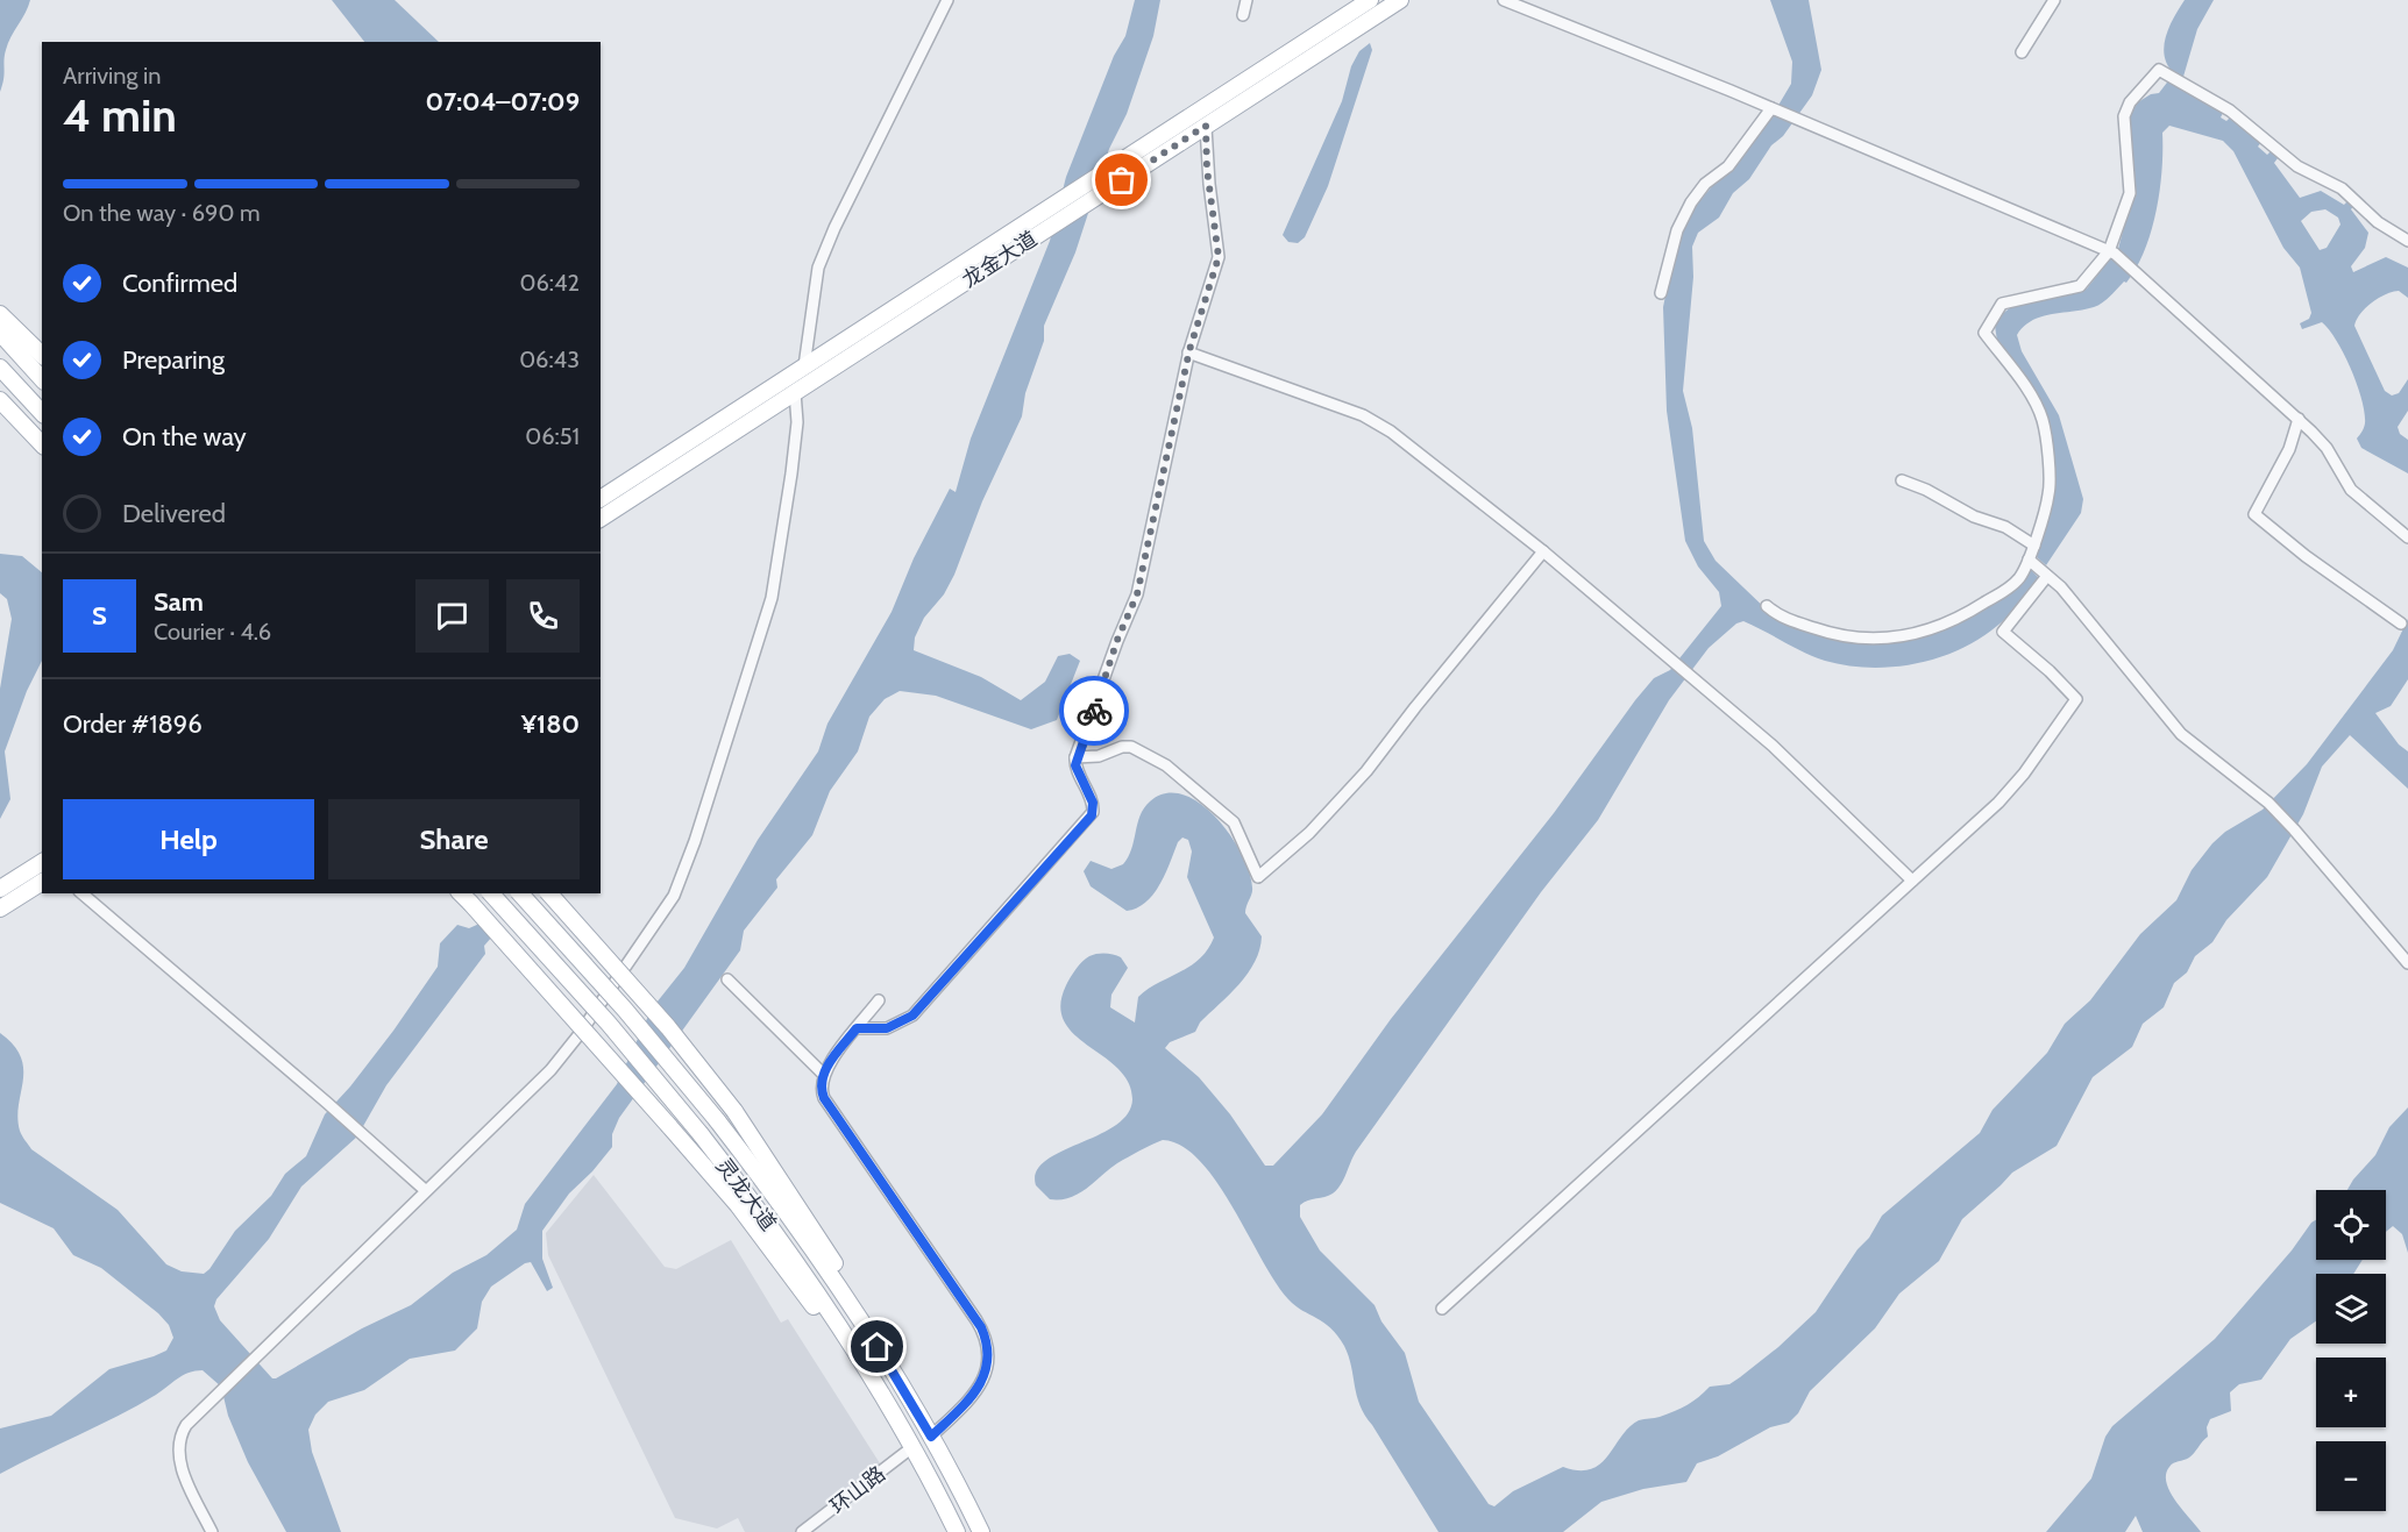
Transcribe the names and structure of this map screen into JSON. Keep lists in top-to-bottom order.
{
  "streets": {
    "main road": ["龙金大道", "灵龙大道"],
    "street": ["环山路"]
  },
  "crossings": [
    ["灵龙大道", "环山路"]
  ],
  "page": {
    "heading": ["4 min", "Arriving in", "07:04–07:09"],
    "panel": [
      "Sam",
      "Courier · 4.6",
      "Order #1896",
      "¥180"
    ],
    "bar": "On the way · 690 m",
    "list": [
      ["Confirmed", "06:42"],
      ["Preparing", "06:43"],
      ["On the way", "06:51"],
      "Delivered"
    ],
    "round": "S",
    "buttons": ["Help", "Share"],
    "map_buttons": ["+", "−"]
  }
}
